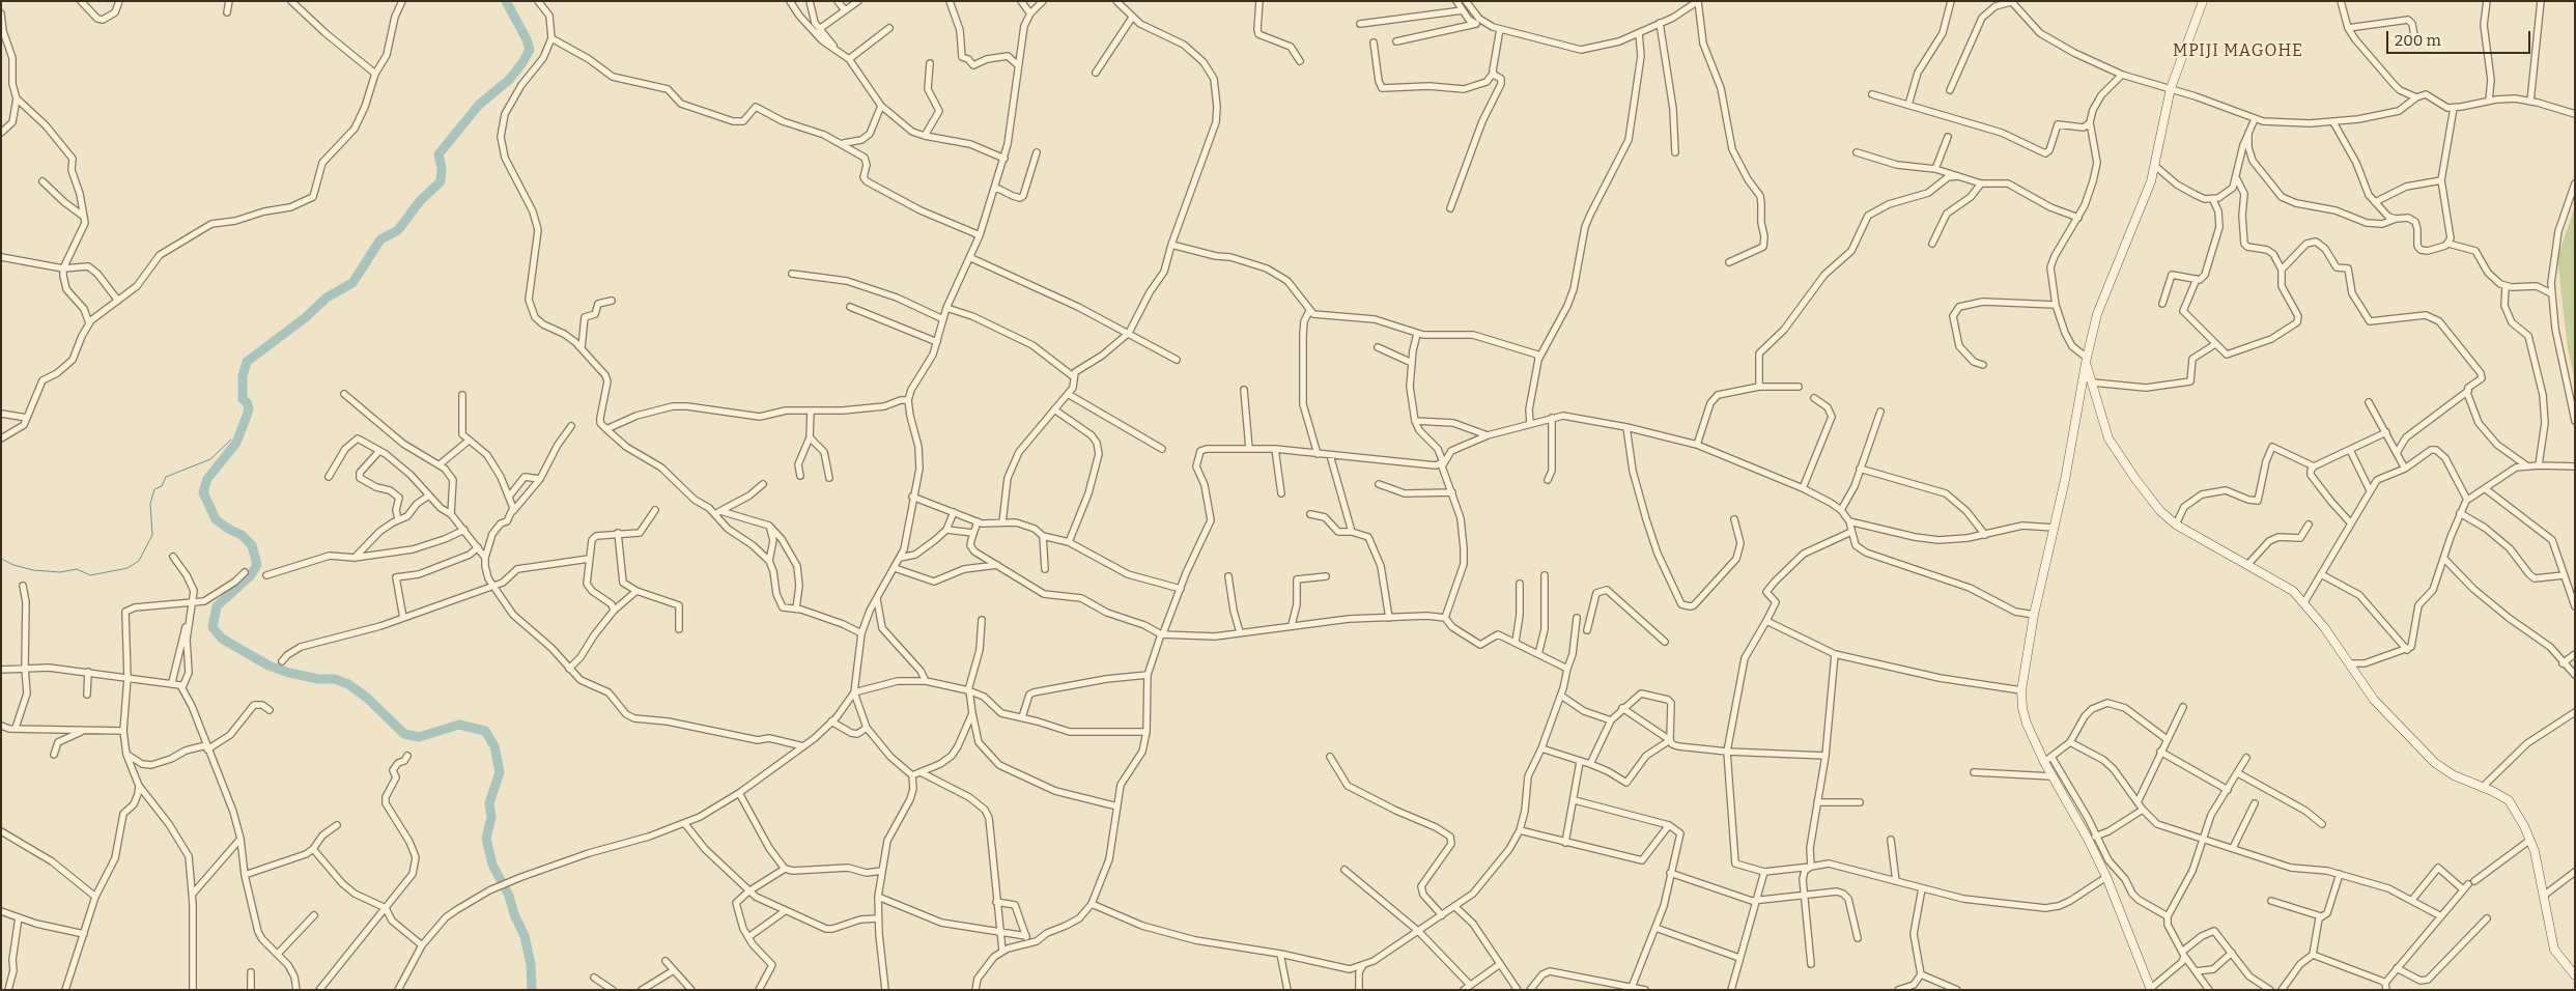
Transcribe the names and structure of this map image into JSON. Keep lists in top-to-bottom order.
{
  "districts": ["MPIJI MAGOHE"],
  "scale_bar": "200 m"
}
